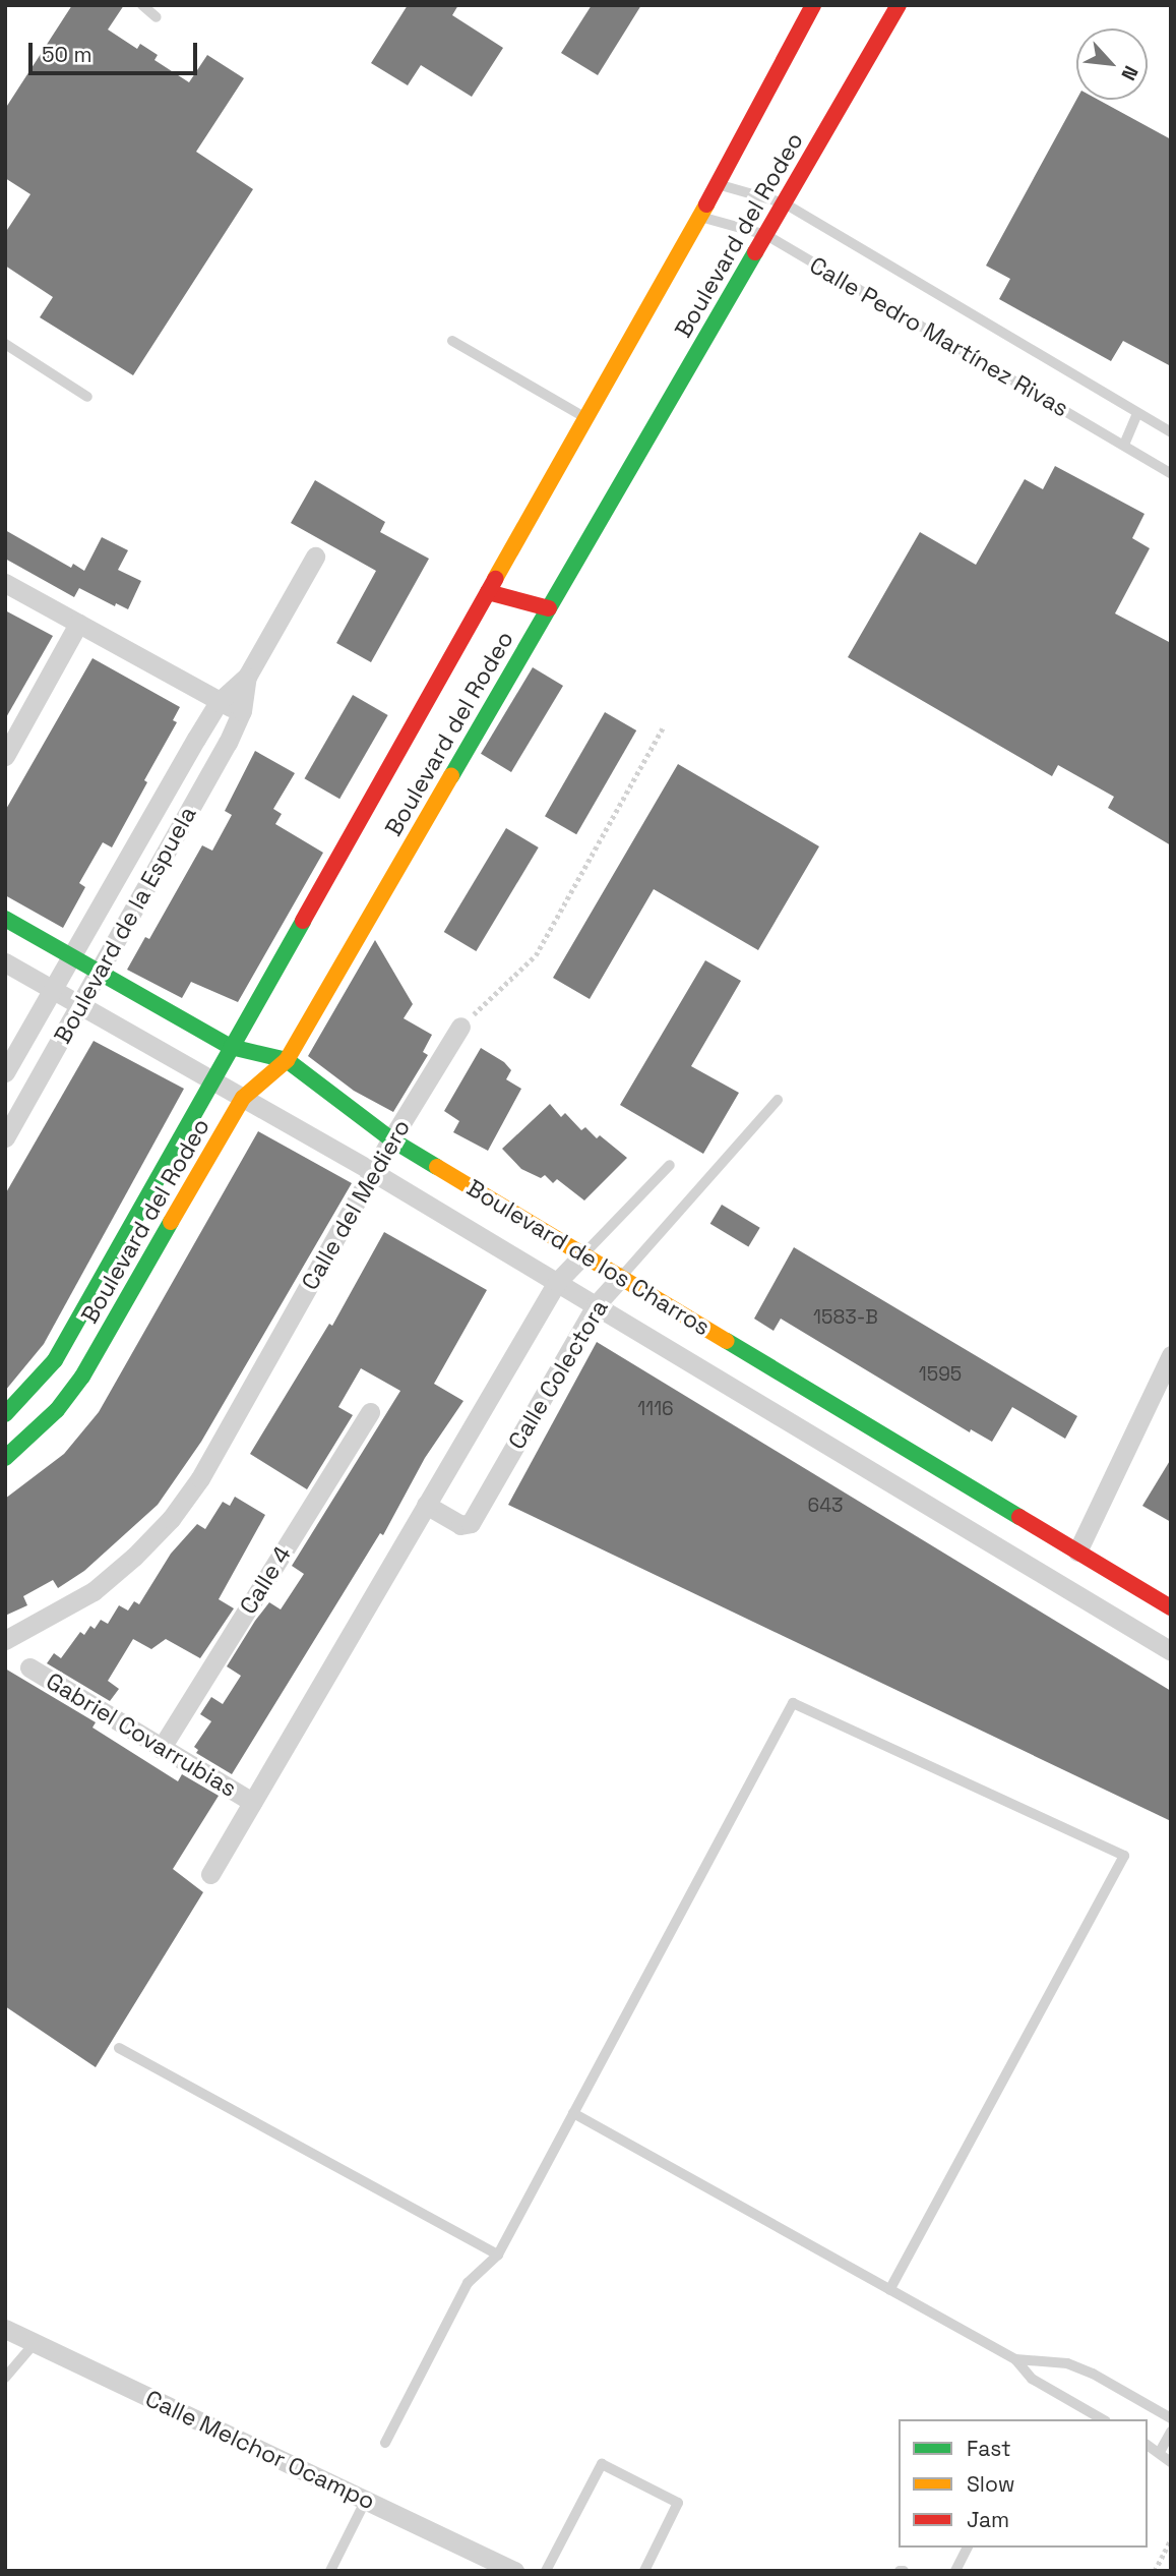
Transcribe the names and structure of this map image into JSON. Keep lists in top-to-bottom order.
{
  "streets": {
    "street": [
      "Boulevard del Rodeo",
      "Boulevard de la Espuela",
      "Calle del Mediero",
      "Boulevard de los Charros",
      "Calle Colectora",
      "Calle 4",
      "Gabriel Covarrubias",
      "Calle Melchor Ocampo"
    ],
    "lane": ["Calle Pedro Martínez Rivas"]
  },
  "crossings": [
    ["Boulevard del Rodeo", "Calle Pedro Martínez Rivas"],
    ["Boulevard del Rodeo", "Boulevard de los Charros"],
    ["Boulevard de la Espuela", "Boulevard de los Charros"],
    ["Calle del Mediero", "Boulevard de los Charros"],
    ["Boulevard de los Charros", "Calle Colectora"],
    ["Calle Colectora", "Gabriel Covarrubias"],
    ["Calle 4", "Gabriel Covarrubias"]
  ],
  "house_numbers": [
    "1583-B",
    "1595",
    "1116",
    "643"
  ],
  "legend": ["Fast", "Slow", "Jam"],
  "scale_bar": "50 m",
  "north": "bottom right"
}
